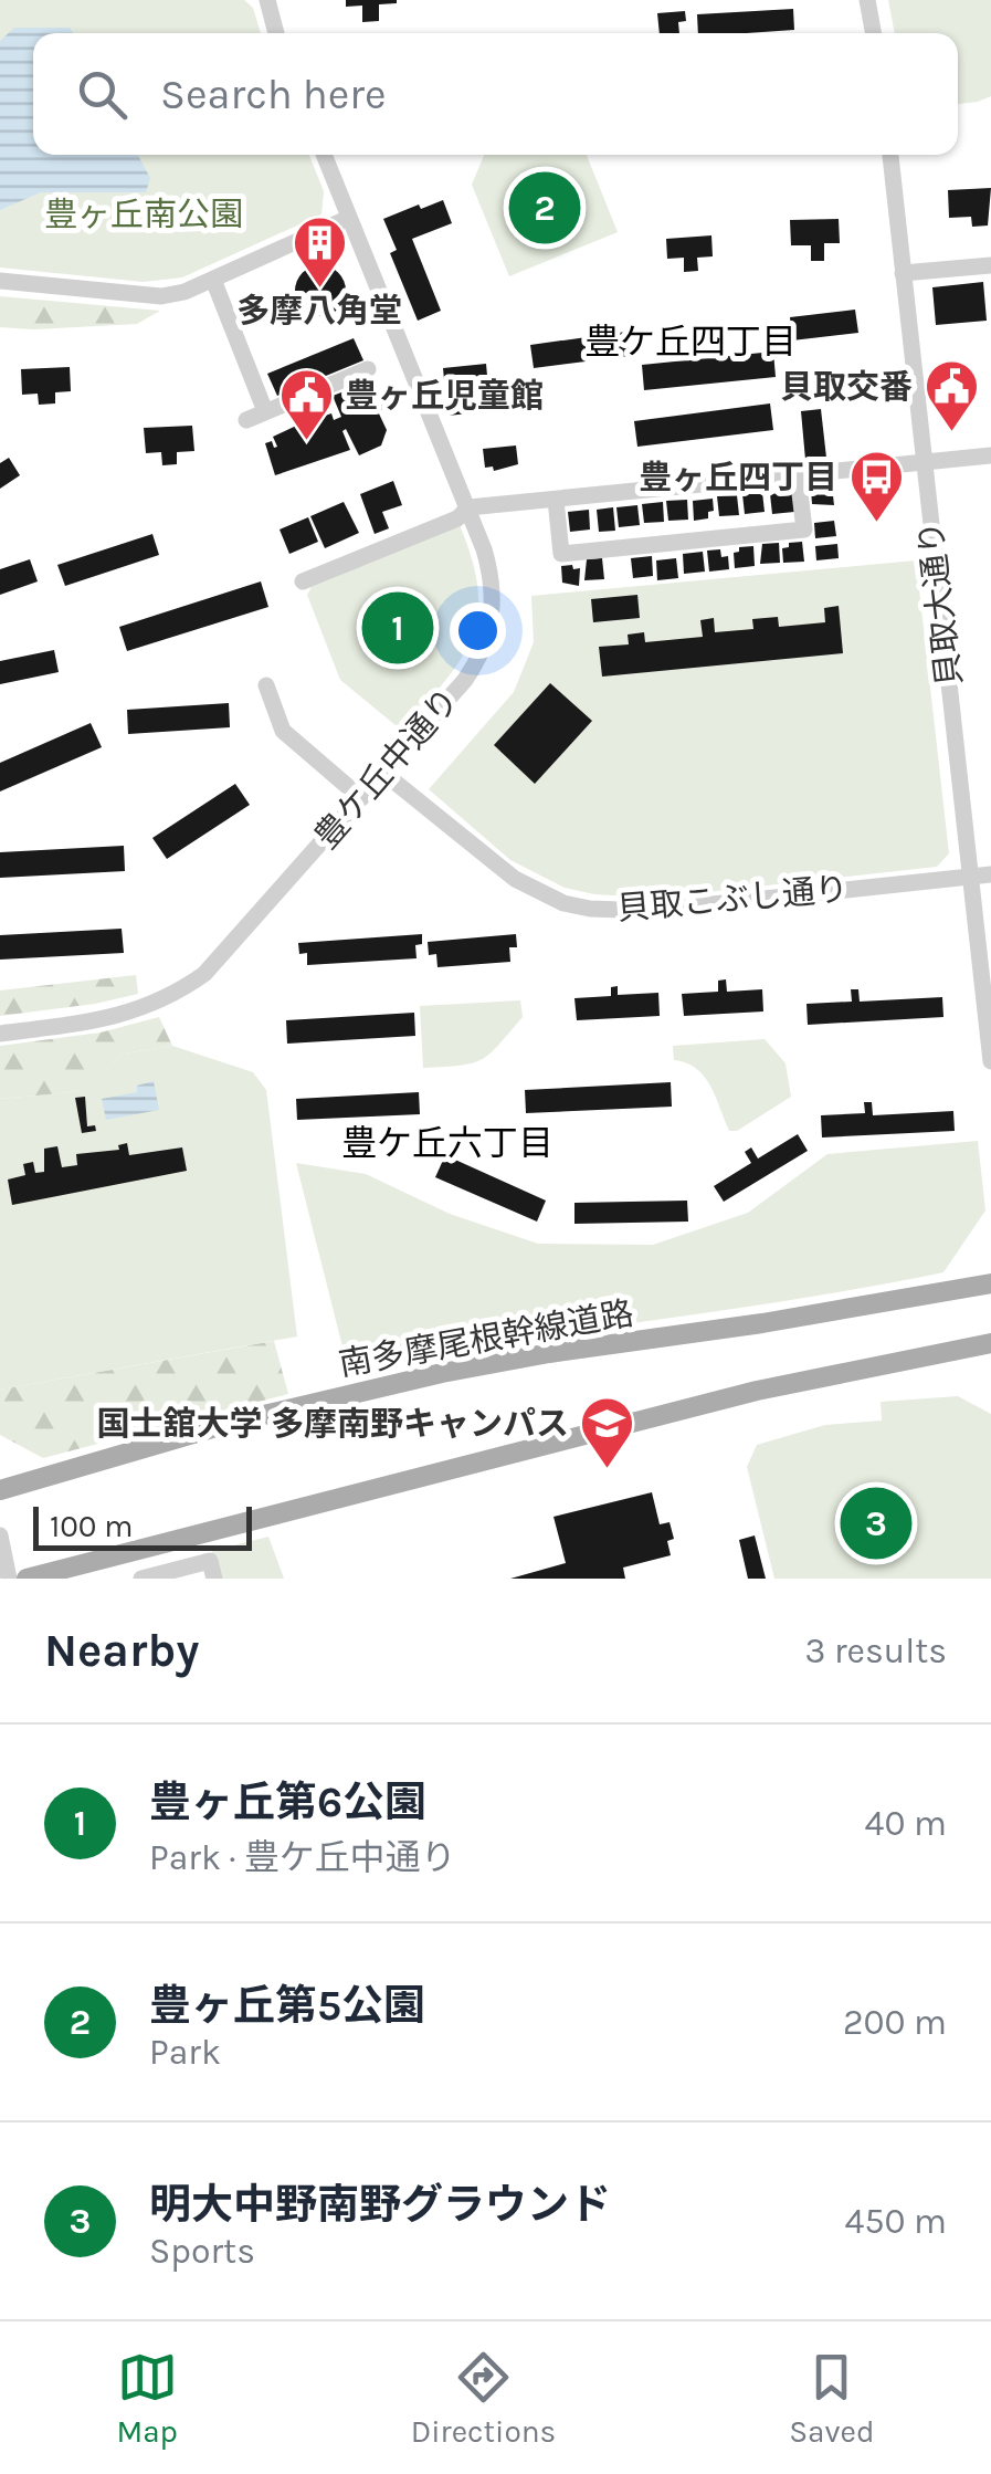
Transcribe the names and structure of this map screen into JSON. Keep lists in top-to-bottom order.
{
  "streets": {
    "main road": ["南多摩尾根幹線道路"],
    "street": ["貝取大通り", "豊ケ丘中通り", "貝取こぶし通り"]
  },
  "crossings": [
    ["貝取大通り", "貝取こぶし通り"],
    ["豊ケ丘中通り", "貝取こぶし通り"]
  ],
  "districts": ["豊ケ丘四丁目", "豊ケ丘六丁目"],
  "parks": ["豊ヶ丘南公園"],
  "places": {
    "building": ["多摩八角堂"],
    "public building": ["貝取交番", "豊ヶ丘児童館"],
    "bus stop": ["豊ヶ丘四丁目"],
    "school or university": ["国士舘大学 多摩南野キャンパス"]
  },
  "scale_bar": "100 m",
  "page": {
    "search": "Search here",
    "pins": ["2", "1", "3"],
    "scale": "100 m",
    "heading": ["Nearby", "3 results"],
    "list": [
      {
        "mark": "1",
        "name": "豊ヶ丘第6公園",
        "note": "Park · 豊ケ丘中通り",
        "value": "40 m"
      },
      {
        "mark": "2",
        "name": "豊ヶ丘第5公園",
        "note": "Park",
        "value": "200 m"
      },
      {
        "mark": "3",
        "name": "明大中野南野グラウンド",
        "note": "Sports",
        "value": "450 m"
      }
    ],
    "nav": ["Map", "Directions", "Saved"]
  }
}
